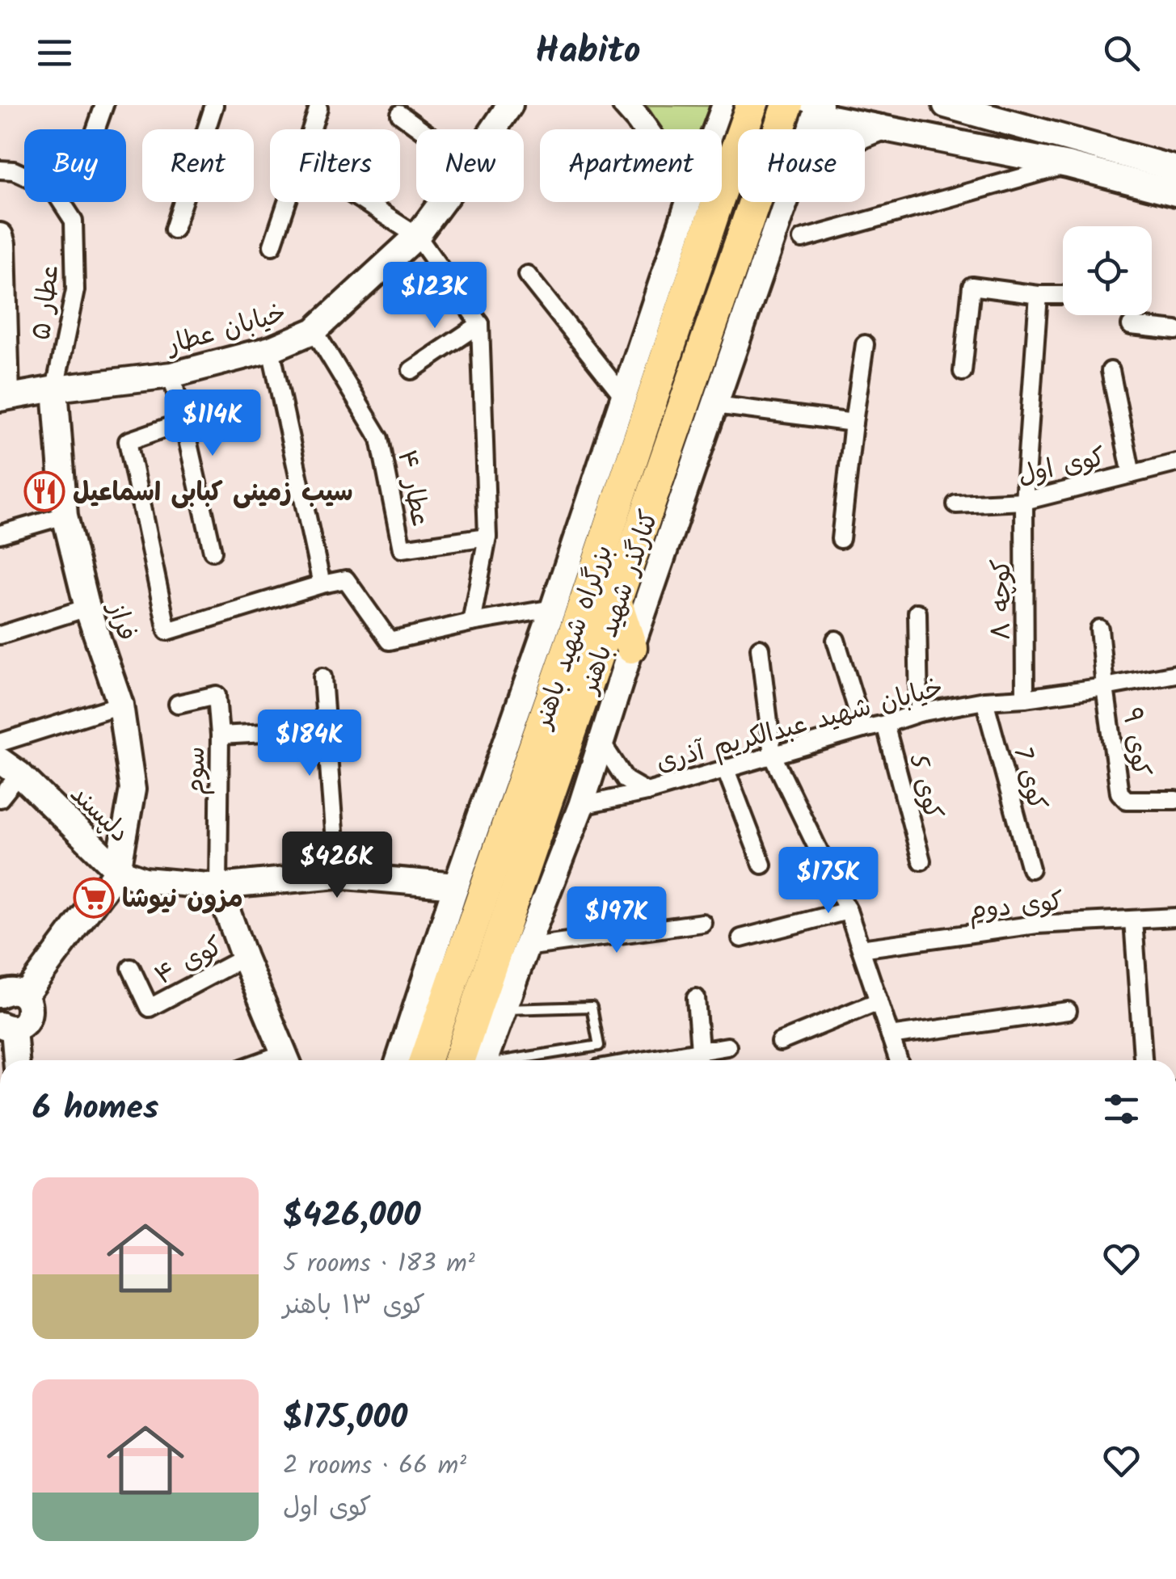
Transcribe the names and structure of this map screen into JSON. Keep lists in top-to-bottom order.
{
  "streets": {
    "highway": ["بزرگراه شهید باهنر"],
    "main road": [
      "خیابان عطار",
      "کنارگذر شهید باهنر",
      "فراز",
      "دلپسند"
    ],
    "street": [
      "عطار ۵",
      "کوی اول",
      "عطار ۴",
      "کوچه ۸",
      "خیابان شهید عبدالکریم آذری",
      "کوی ۹",
      "سوم",
      "کوی 7",
      "کوی 5",
      "کوی دوم",
      "کوی ۴"
    ]
  },
  "crossings": [
    ["عطار ۵", "خیابان عطار"],
    ["عطار ۵", "فراز"],
    ["خیابان عطار", "عطار ۴"],
    ["خیابان عطار", "فراز"],
    ["کوی اول", "کوچه ۸"],
    ["کوچه ۸", "خیابان شهید عبدالکریم آذری"],
    ["کنارگذر شهید باهنر", "خیابان شهید عبدالکریم آذری"],
    ["فراز", "دلپسند"],
    ["خیابان شهید عبدالکریم آذری", "کوی ۹"],
    ["خیابان شهید عبدالکریم آذری", "کوی 7"],
    ["خیابان شهید عبدالکریم آذری", "کوی 5"],
    ["سوم", "دلپسند"]
  ],
  "places": {
    "restaurant": ["سیب زمینی کبابی اسماعیل"],
    "supermarket": ["مزون نیوشا"]
  },
  "page": {
    "header": "Habito",
    "chip": [
      "Buy",
      "Rent",
      "Filters",
      "New",
      "Apartment",
      "House"
    ],
    "price": [
      "$123K",
      "$114K",
      "$184K",
      "$426K",
      "$175K",
      "$197K"
    ],
    "heading": "6 homes",
    "list": [
      {
        "name": "$426,000",
        "note": "5 rooms · 183 m² · کوی ۱۳ باهنر"
      },
      {
        "name": "$175,000",
        "note": "2 rooms · 66 m² · کوی اول"
      }
    ]
  }
}
